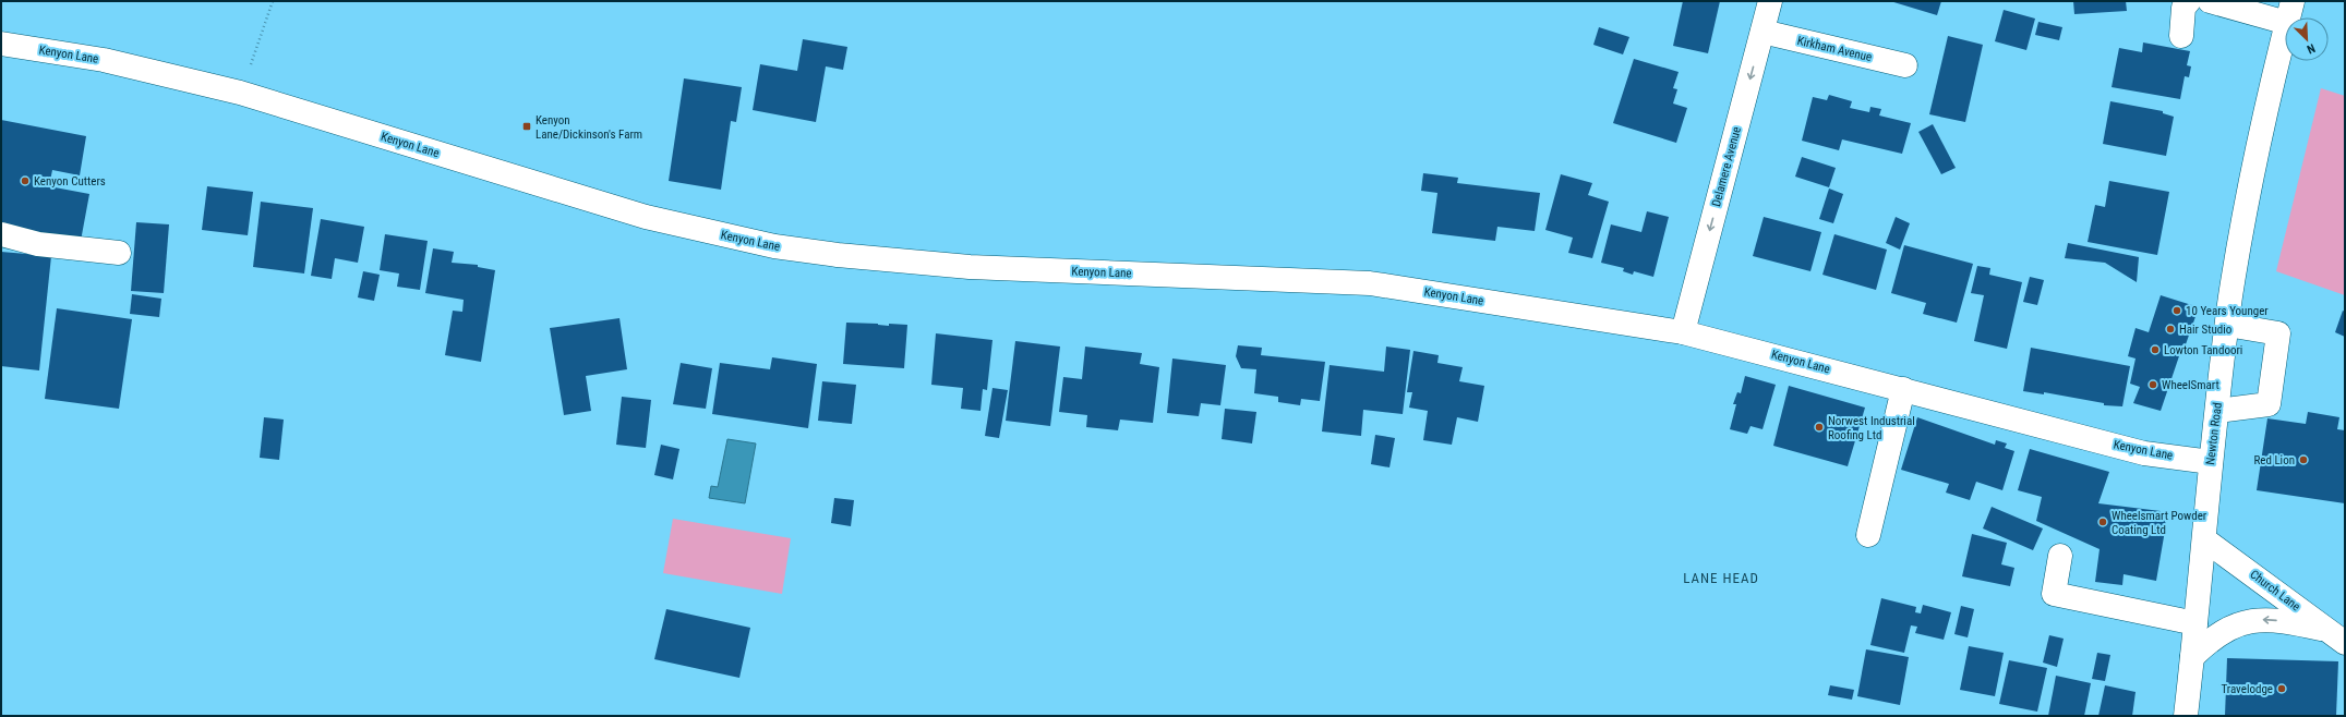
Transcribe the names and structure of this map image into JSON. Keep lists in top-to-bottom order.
{
  "streets": {
    "main road": [
      "Kirkham Avenue",
      "Kenyon Lane",
      "Delamere Avenue",
      "Newton Road",
      "Church Lane"
    ]
  },
  "crossings": [
    ["Kirkham Avenue", "Delamere Avenue"],
    ["Kenyon Lane", "Delamere Avenue"],
    ["Kenyon Lane", "Newton Road"],
    ["Newton Road", "Church Lane"]
  ],
  "one_way": ["Delamere Avenue"],
  "districts": ["LANE HEAD"],
  "places": {
    "transit": ["Kenyon Lane/Dickinson's Farm"],
    "other": [
      "Kenyon Cutters",
      "10 Years Younger",
      "Hair Studio",
      "Lowton Tandoori",
      "WheelSmart",
      "Norwest Industrial Roofing Ltd",
      "Red Lion",
      "Wheelsmart Powder Coating Ltd",
      "Travelodge"
    ]
  },
  "north": "bottom right"
}
